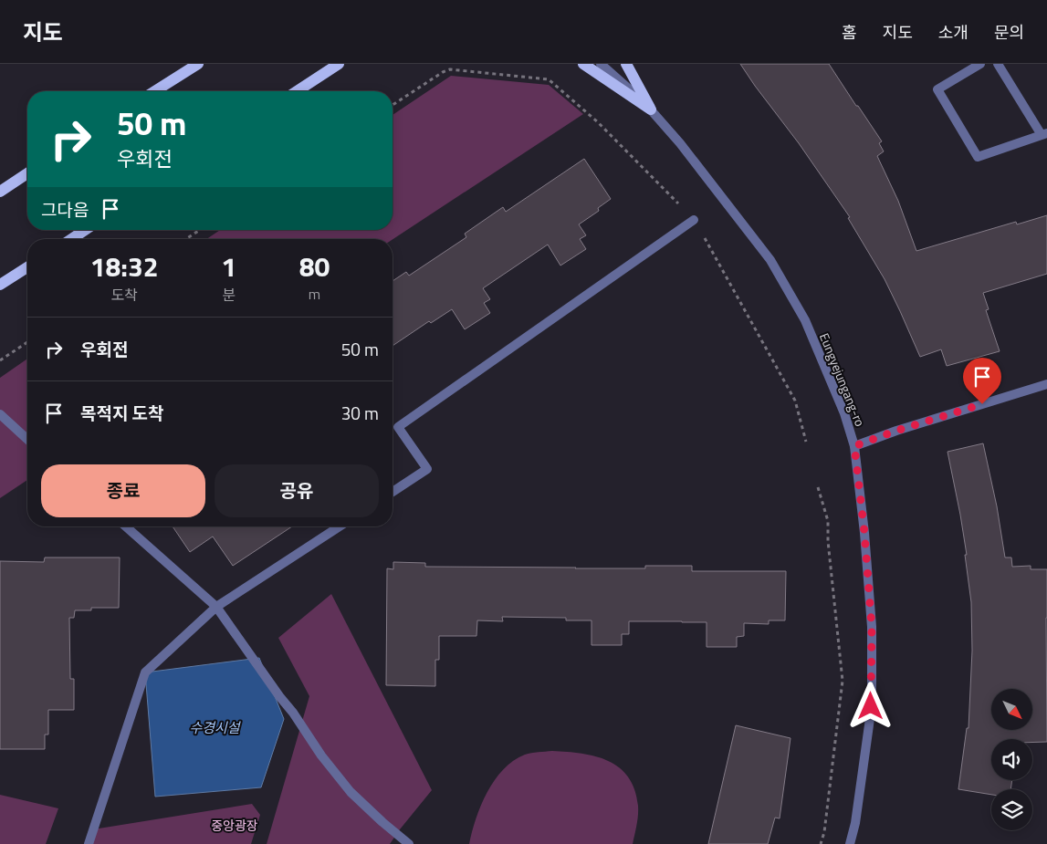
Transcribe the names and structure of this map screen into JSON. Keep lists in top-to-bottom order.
{
  "streets": {
    "street": ["Eungyejungang-ro"]
  },
  "water": ["수경시설"],
  "parks": ["중앙광장"],
  "north": "bottom right",
  "page": {
    "header": "지도",
    "nav": [
      "홈",
      "지도",
      "소개",
      "문의"
    ],
    "turn": ["50 m", "우회전"],
    "then": "그다음",
    "eta": [
      "18:32",
      "도착",
      "1",
      "분",
      "80",
      "m"
    ],
    "list": [
      {
        "name": "우회전",
        "value": "50 m"
      },
      {
        "name": "목적지 도착",
        "value": "30 m"
      }
    ],
    "buttons": ["종료", "공유"]
  }
}
